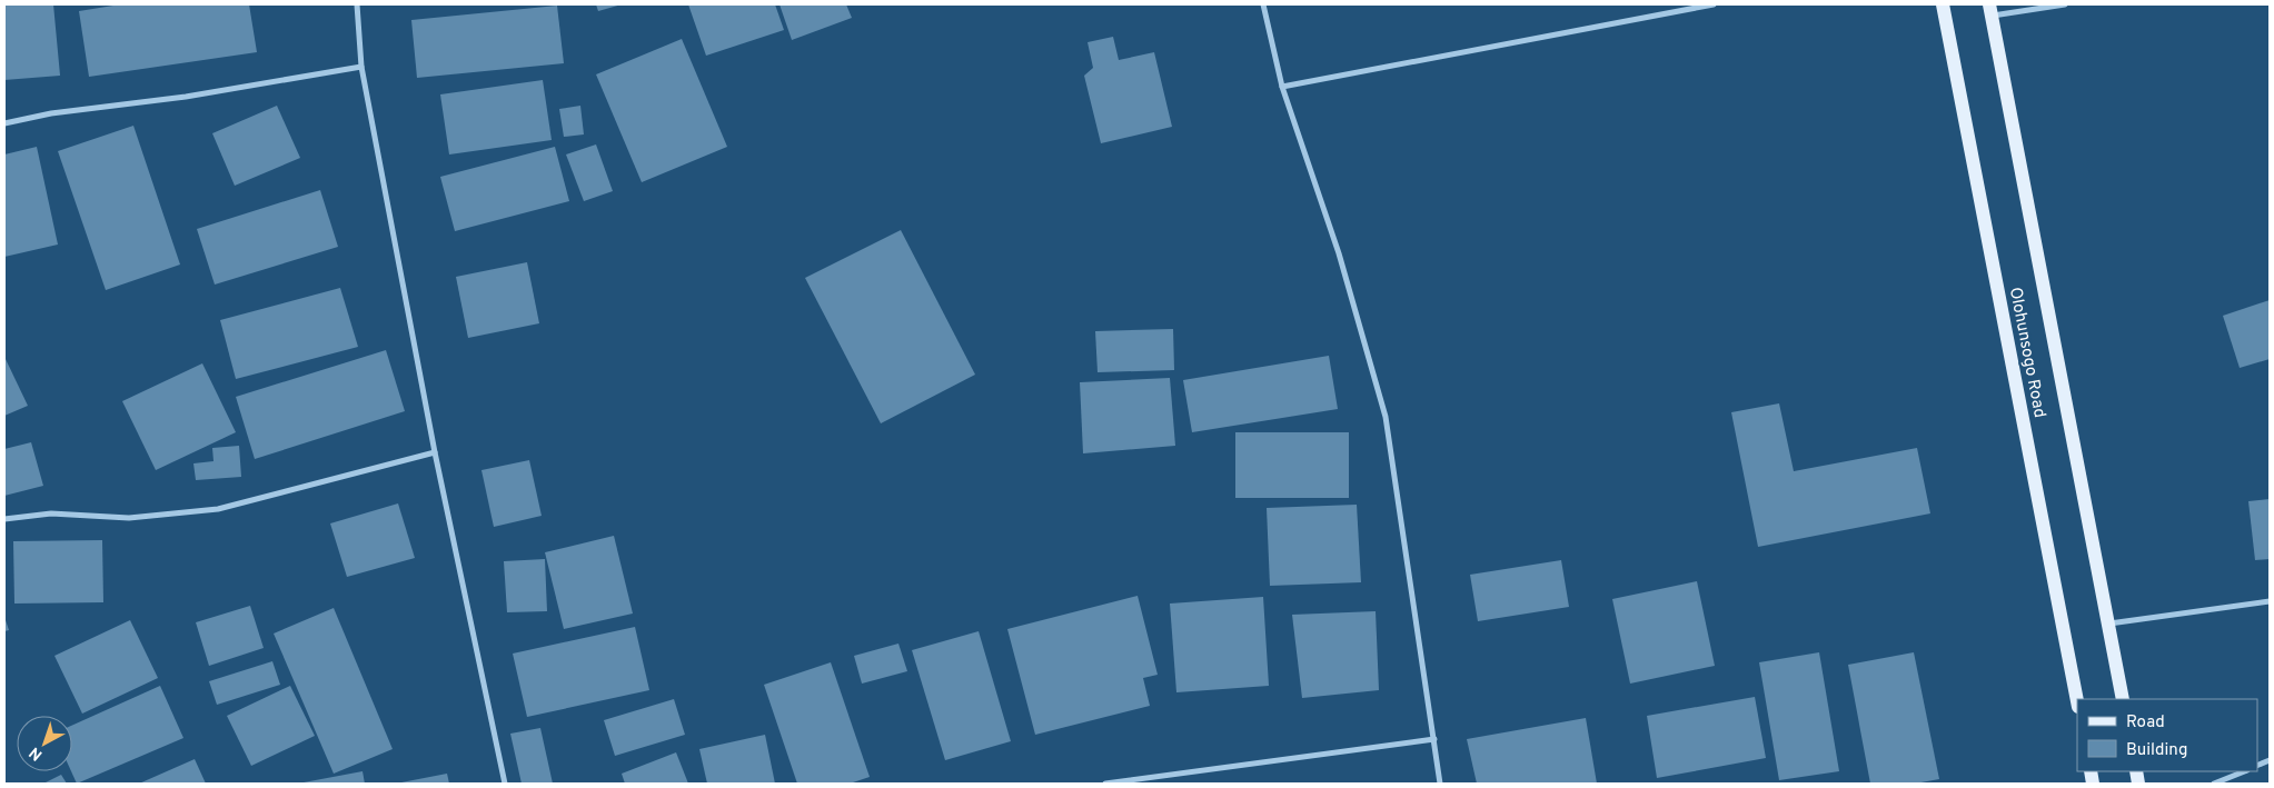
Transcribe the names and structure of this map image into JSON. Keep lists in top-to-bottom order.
{
  "streets": {
    "main road": ["Olohunsogo Road"]
  },
  "legend": ["Road", "Building"],
  "north": "bottom left"
}
